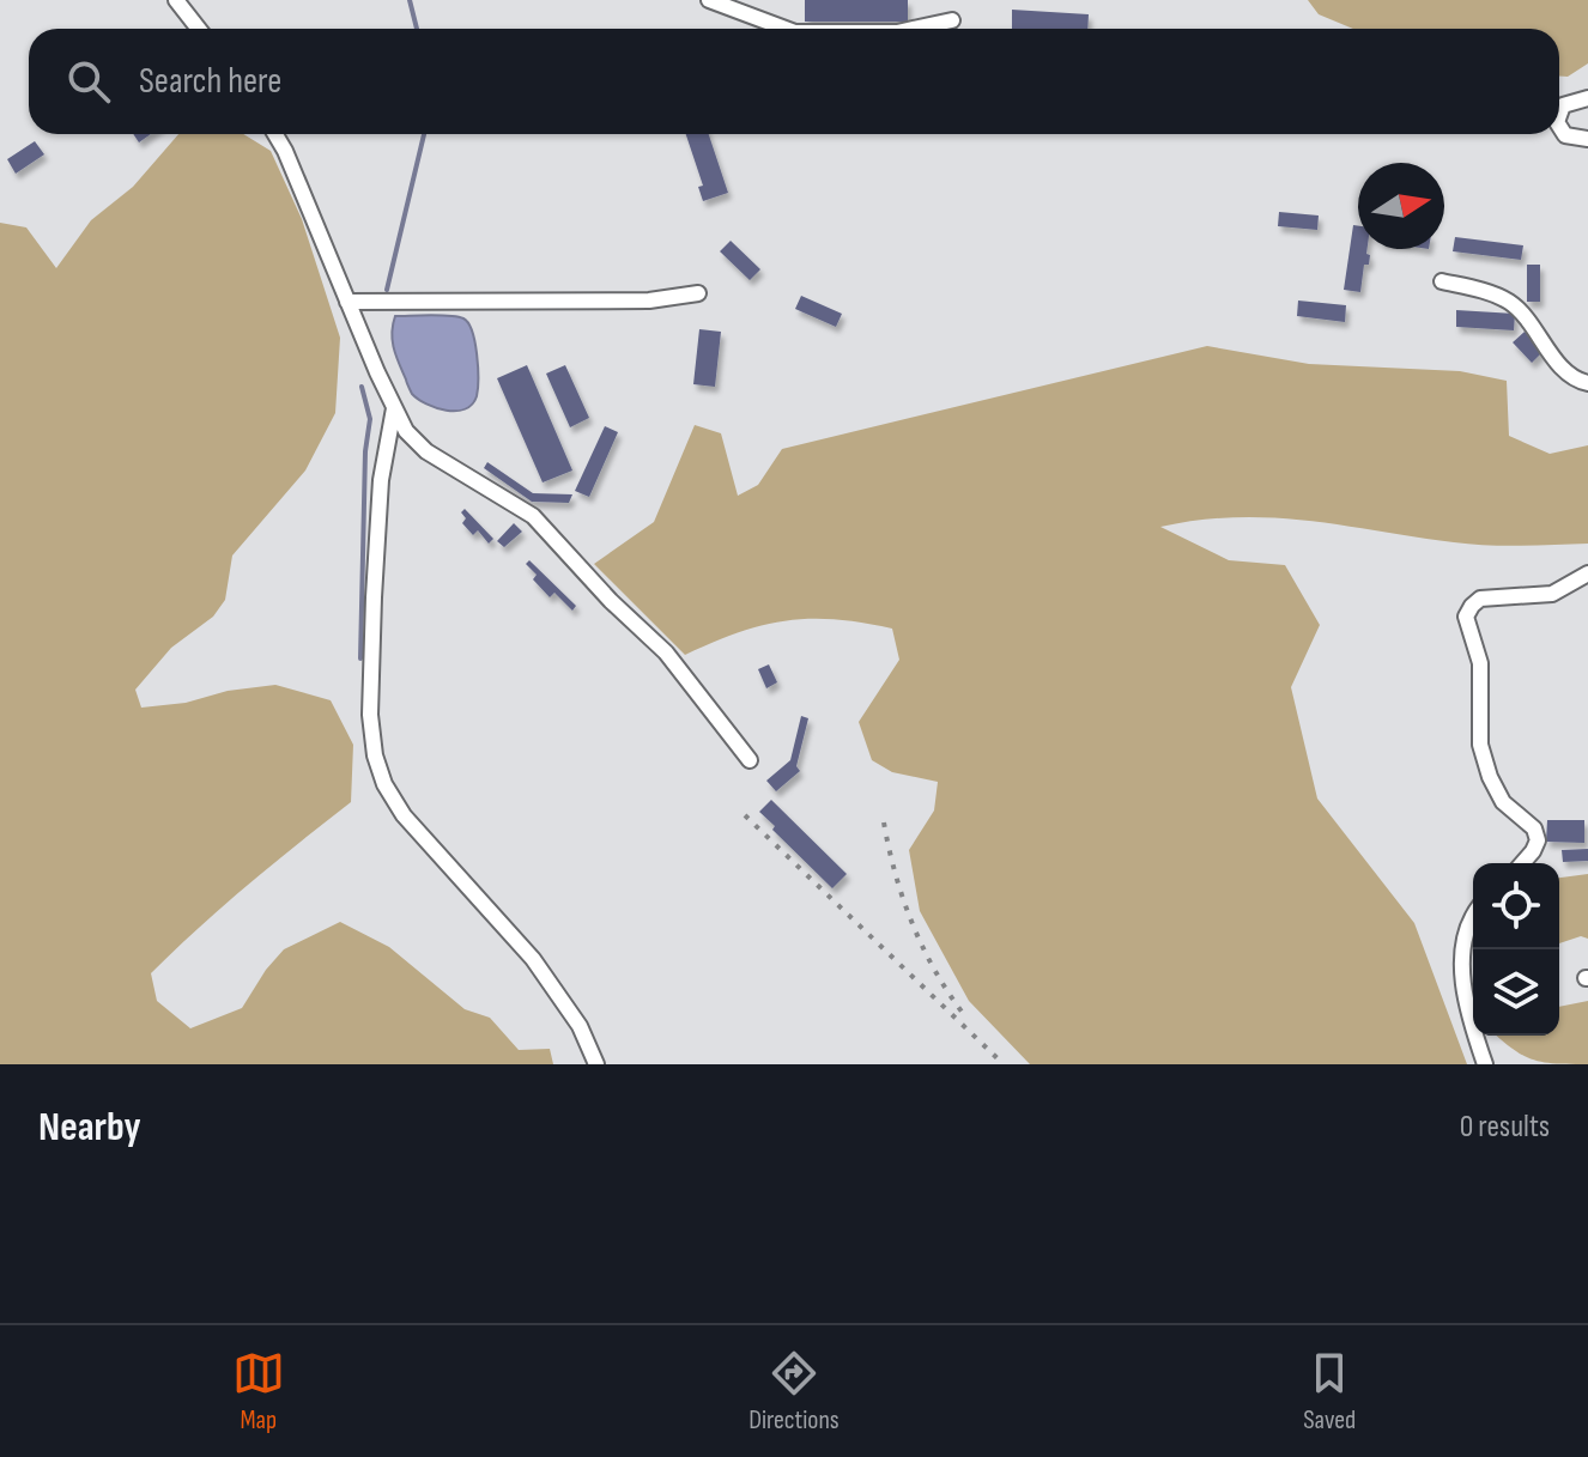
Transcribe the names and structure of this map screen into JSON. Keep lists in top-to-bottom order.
{
  "north": "right",
  "page": {
    "search": "Search here",
    "heading": ["Nearby", "0 results"],
    "nav": ["Map", "Directions", "Saved"]
  }
}
